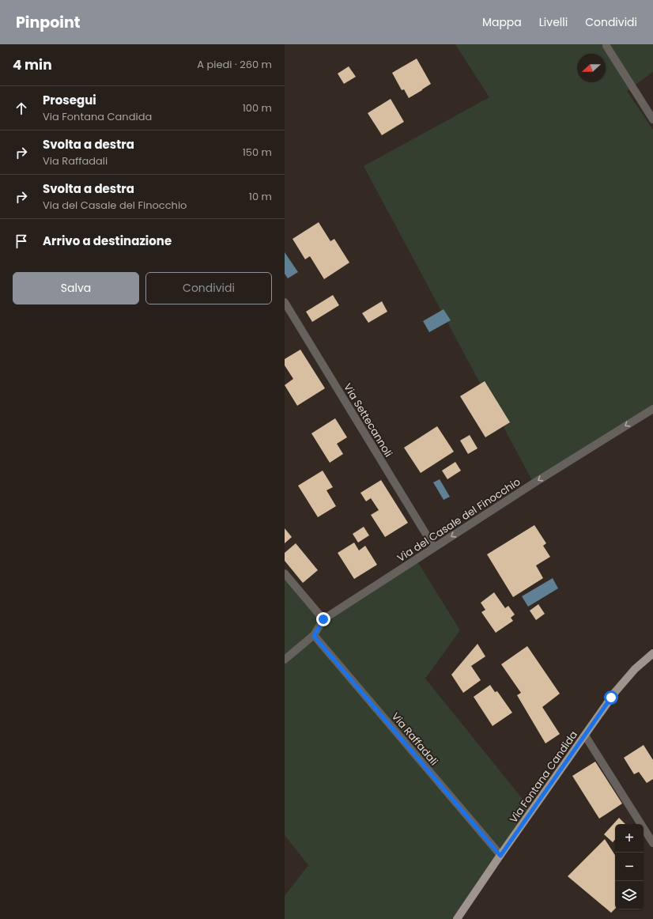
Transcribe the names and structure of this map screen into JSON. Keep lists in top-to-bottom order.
{
  "streets": {
    "main road": ["Via Fontana Candida"],
    "street": ["Via Settecannoli", "Via del Casale del Finocchio", "Via Raffadali"]
  },
  "crossings": [
    ["Via Settecannoli", "Via del Casale del Finocchio"],
    ["Via del Casale del Finocchio", "Via Raffadali"],
    ["Via Raffadali", "Via Fontana Candida"]
  ],
  "one_way": ["Via del Casale del Finocchio"],
  "north": "left",
  "page": {
    "header": "Pinpoint",
    "nav": ["Mappa", "Livelli", "Condividi"],
    "heading": ["4 min", "A piedi · 260 m"],
    "list": [
      ["Prosegui", "Via Fontana Candida", "100 m"],
      ["Svolta a destra", "Via Raffadali", "150 m"],
      ["Svolta a destra", "Via del Casale del Finocchio", "10 m"],
      "Arrivo a destinazione"
    ],
    "buttons": ["Salva", "Condividi"],
    "map_buttons": ["+", "−"]
  }
}
